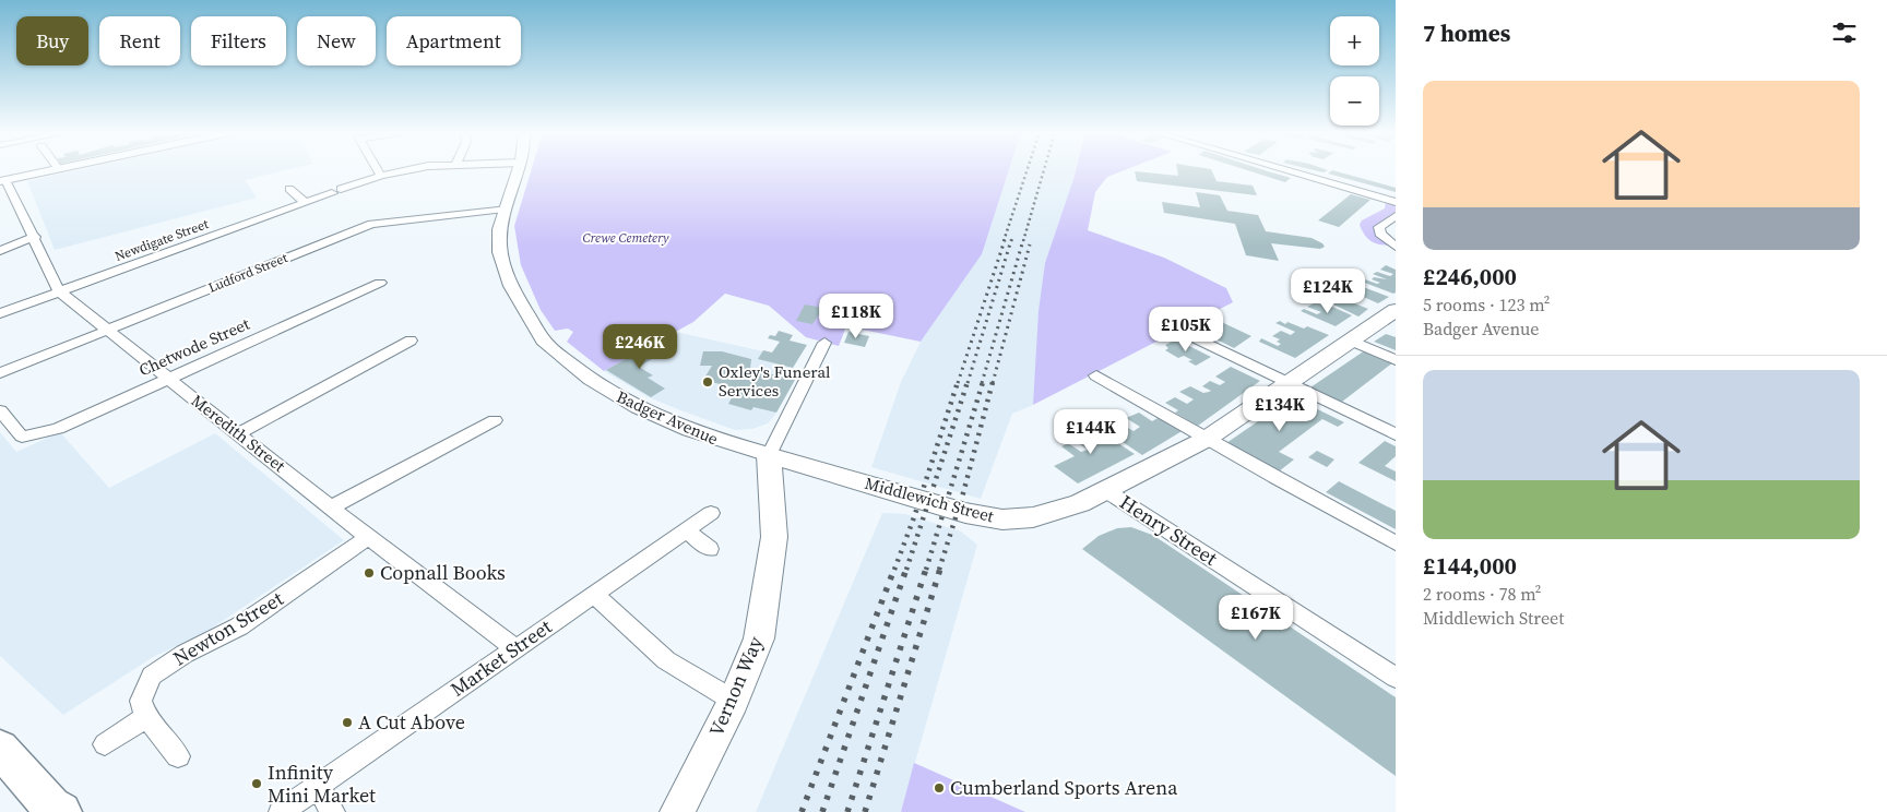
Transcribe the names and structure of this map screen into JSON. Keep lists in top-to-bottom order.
{
  "streets": {
    "main road": ["Middlewich Street", "Vernon Way"],
    "street": [
      "Newdigate Street",
      "Ludford Street",
      "Chetwode Street",
      "Badger Avenue",
      "Meredith Street",
      "Henry Street",
      "Newton Street",
      "Market Street"
    ]
  },
  "crossings": [
    ["Newdigate Street", "Meredith Street"],
    ["Ludford Street", "Badger Avenue"],
    ["Ludford Street", "Meredith Street"],
    ["Chetwode Street", "Meredith Street"],
    ["Badger Avenue", "Middlewich Street"],
    ["Badger Avenue", "Vernon Way"],
    ["Meredith Street", "Newton Street"],
    ["Meredith Street", "Market Street"],
    ["Middlewich Street", "Henry Street"],
    ["Middlewich Street", "Vernon Way"]
  ],
  "parks": ["Crewe Cemetery"],
  "places": [
    "Oxley's Funeral Services",
    "Copnall Books",
    "A Cut Above",
    "Infinity Mini Market",
    "Cumberland Sports Arena"
  ],
  "page": {
    "heading": "7 homes",
    "map_buttons": ["+", "−"],
    "chip": [
      "Buy",
      "Rent",
      "Filters",
      "New",
      "Apartment"
    ],
    "list": [
      {
        "name": "£246,000",
        "note": "5 rooms · 123 m² · Badger Avenue"
      },
      {
        "name": "£144,000",
        "note": "2 rooms · 78 m² · Middlewich Street"
      }
    ],
    "price": [
      "£124K",
      "£118K",
      "£105K",
      "£246K",
      "£134K",
      "£144K",
      "£167K"
    ]
  }
}
